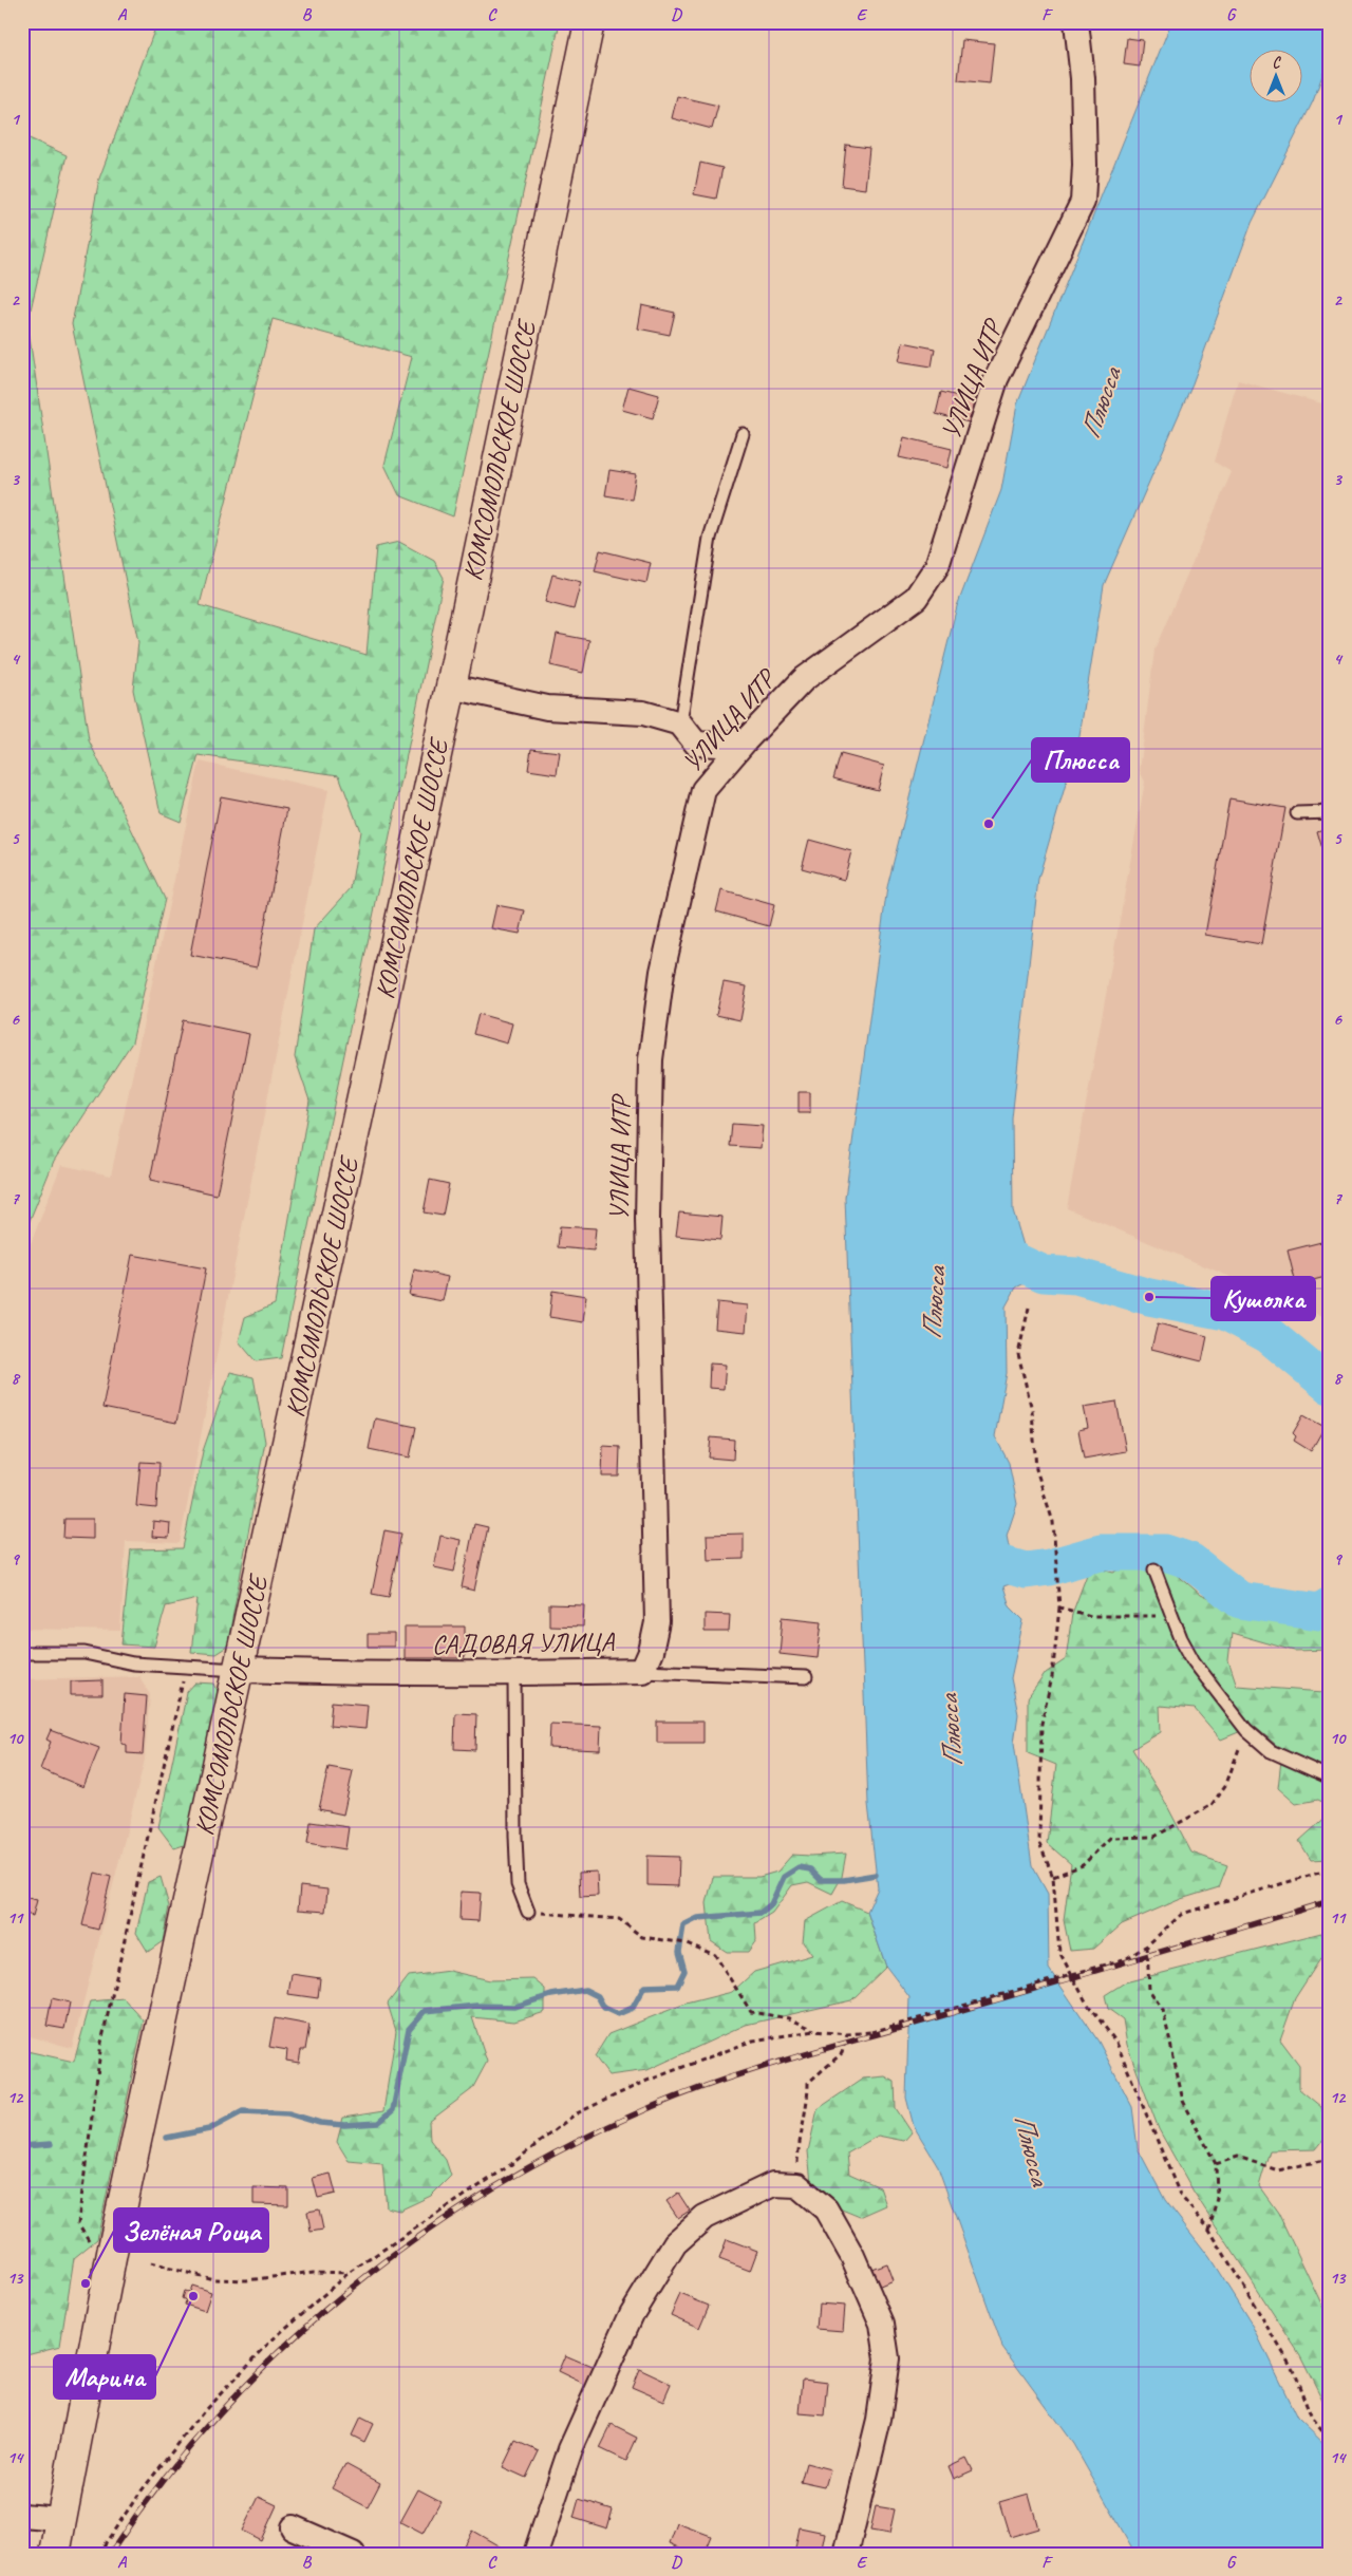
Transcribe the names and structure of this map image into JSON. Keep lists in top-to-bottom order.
{
  "streets": {
    "main road": ["КОМСОМОЛЬСКОЕ ШОССЕ"],
    "street": ["УЛИЦА ИТР", "САДОВАЯ УЛИЦА"]
  },
  "crossings": [
    ["УЛИЦА ИТР", "САДОВАЯ УЛИЦА"],
    ["КОМСОМОЛЬСКОЕ ШОССЕ", "САДОВАЯ УЛИЦА"]
  ],
  "water": ["Плюсса"],
  "places": [
    "Плюсса",
    "Кушолка",
    "Зелёная Роща",
    "Марина"
  ],
  "north": "top",
  "grid": {
    "columns": [
      "A",
      "B",
      "C",
      "D",
      "E",
      "F",
      "G"
    ],
    "rows": [
      "1",
      "2",
      "3",
      "4",
      "5",
      "6",
      "7",
      "8",
      "9",
      "10",
      "11",
      "12",
      "13",
      "14"
    ]
  }
}
